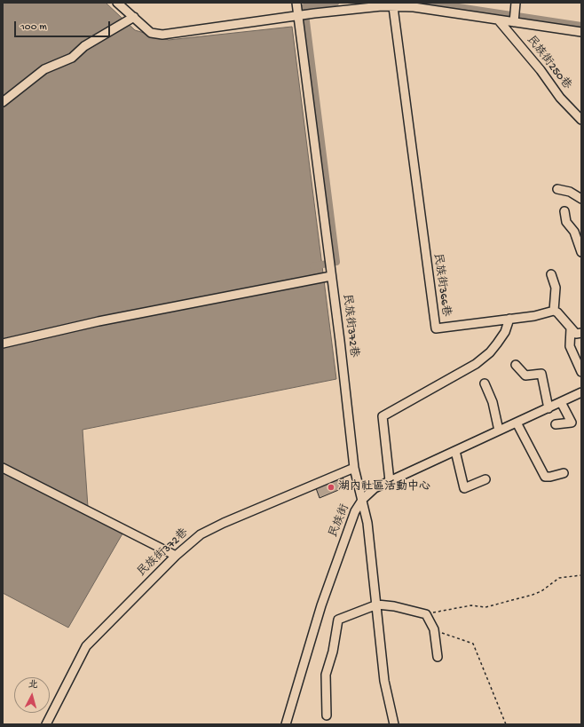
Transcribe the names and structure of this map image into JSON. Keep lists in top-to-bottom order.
{
  "streets": {
    "street": [
      "民族街250巷",
      "民族街366巷",
      "民族街372巷",
      "民族街"
    ]
  },
  "crossings": [
    ["民族街372巷", "民族街"]
  ],
  "places": ["湖內社區活動中心"],
  "scale_bar": "100 m",
  "north": "top"
}
